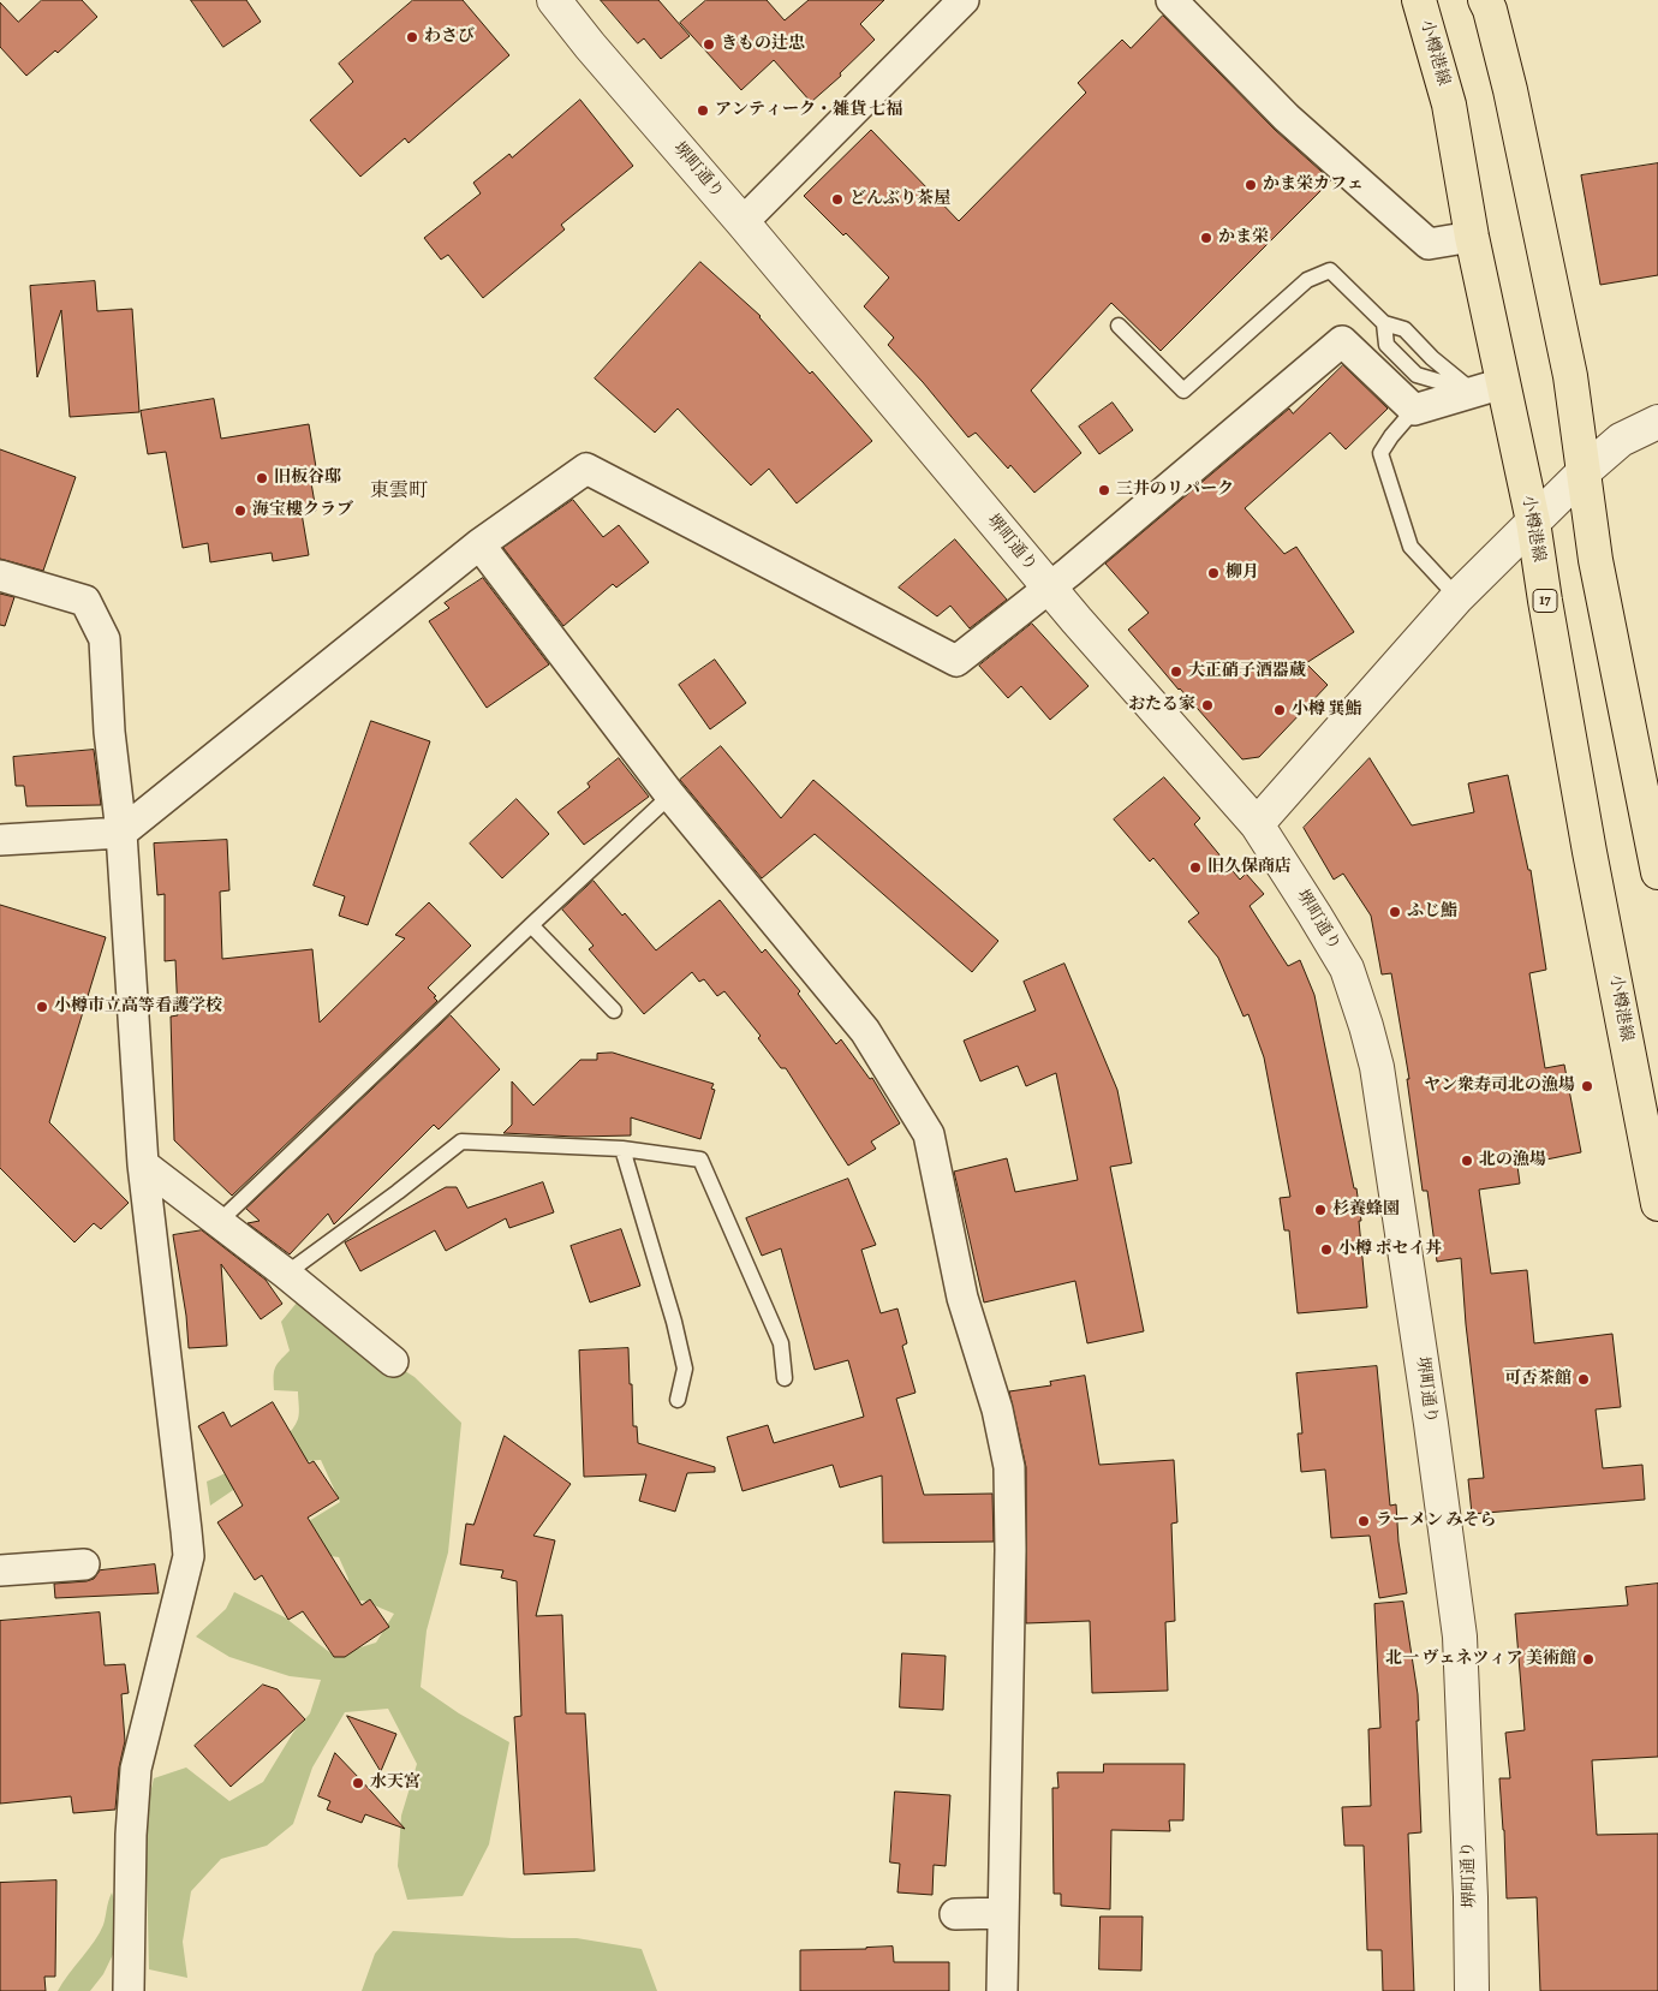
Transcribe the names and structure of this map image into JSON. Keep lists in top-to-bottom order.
{
  "streets": {
    "main road": ["小樽港線", "17"],
    "street": ["堺町通り"]
  },
  "districts": ["東雲町"],
  "places": [
    "わさび",
    "きもの辻忠",
    "アンティーク・雑貨 七福",
    "かま栄カフェ",
    "どんぶり茶屋",
    "かま栄",
    "旧板谷邸",
    "三井のリパーク",
    "海宝樓クラブ",
    "柳月",
    "大正硝子酒器蔵",
    "おたる家",
    "小樽 巽鮨",
    "旧久保商店",
    "ふじ鮨",
    "小樽市立高等看護学校",
    "ヤン衆寿司北の漁場",
    "北の漁場",
    "杉養蜂園",
    "小樽 ポセイ丼",
    "可否茶館",
    "ラーメン みそら",
    "北一 ヴェネツィア 美術館",
    "水天宮"
  ]
}
